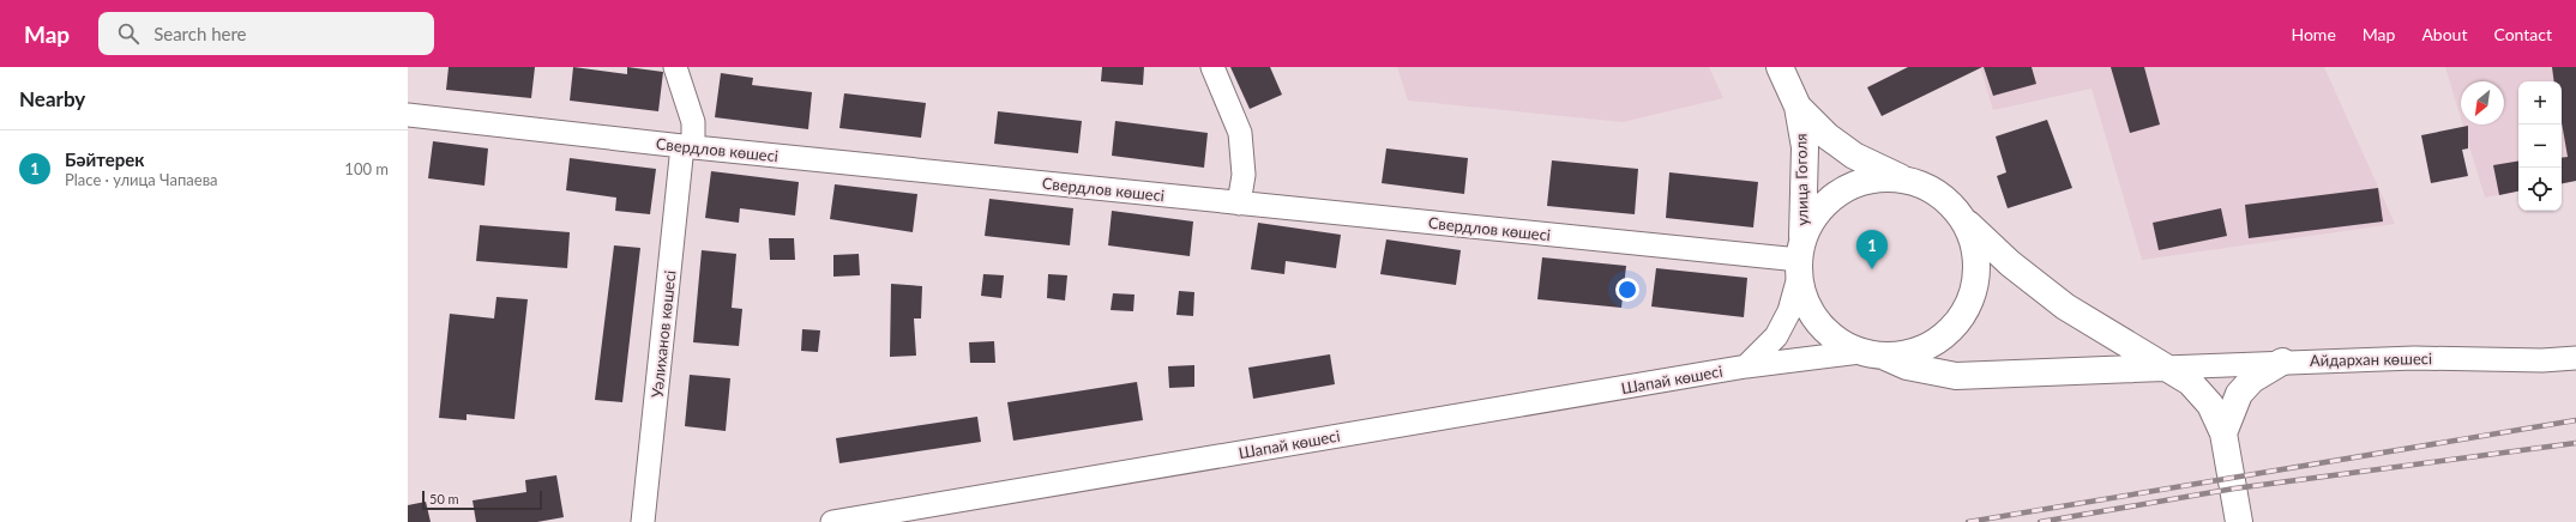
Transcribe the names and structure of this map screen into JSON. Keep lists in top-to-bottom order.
{
  "streets": {
    "main road": ["улица Гоголя"],
    "street": [
      "Свердлов көшесі",
      "Уәлиханов көшесі",
      "Айдархан көшесі",
      "Шапай көшесі"
    ]
  },
  "crossings": [
    ["Свердлов көшесі", "улица Гоголя"],
    ["Свердлов көшесі", "Уәлиханов көшесі"],
    ["улица Гоголя", "Айдархан көшесі"],
    ["улица Гоголя", "Шапай көшесі"]
  ],
  "scale_bar": "50 m",
  "north": "bottom left",
  "page": {
    "header": "Map",
    "search": "Search here",
    "nav": [
      "Home",
      "Map",
      "About",
      "Contact"
    ],
    "heading": "Nearby",
    "map_buttons": ["+", "−"],
    "list": [
      {
        "mark": "1",
        "name": "Бәйтерек",
        "note": "Place · улица Чапаева",
        "value": "100 m"
      }
    ],
    "pins": "1",
    "scale": "50 m"
  }
}
